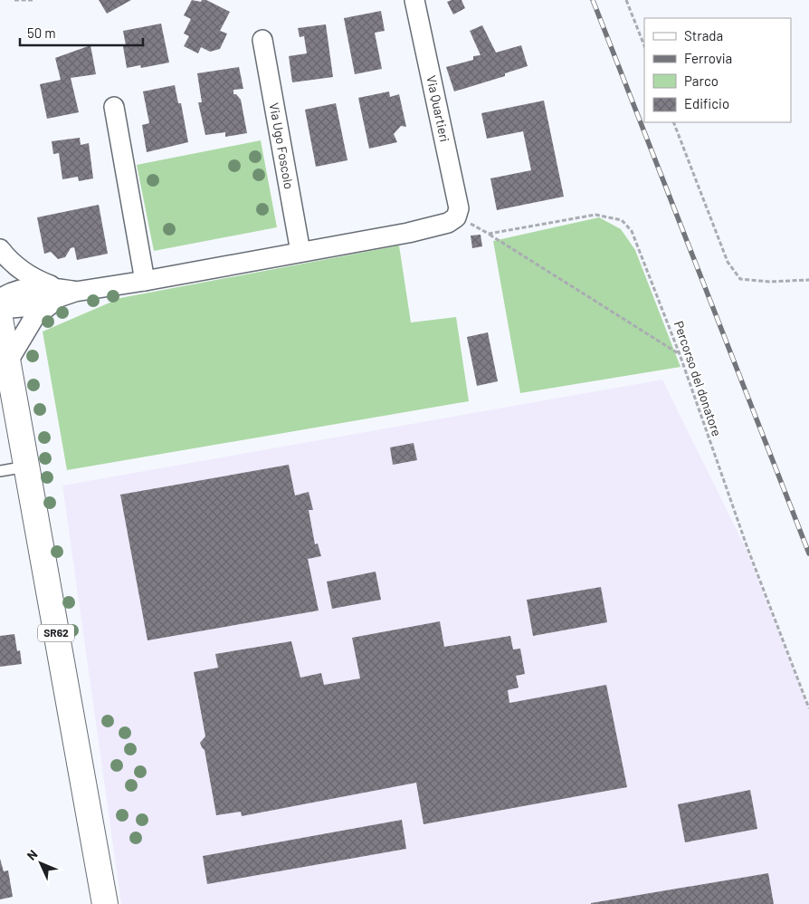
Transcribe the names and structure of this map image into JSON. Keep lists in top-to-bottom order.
{
  "streets": {
    "main road": ["SR62"],
    "street": ["Via Quartieri", "Via Ugo Foscolo"],
    "path": ["Percorso del donatore"]
  },
  "legend": [
    "Strada",
    "Ferrovia",
    "Parco",
    "Edificio"
  ],
  "scale_bar": "50 m",
  "north": "top left"
}
